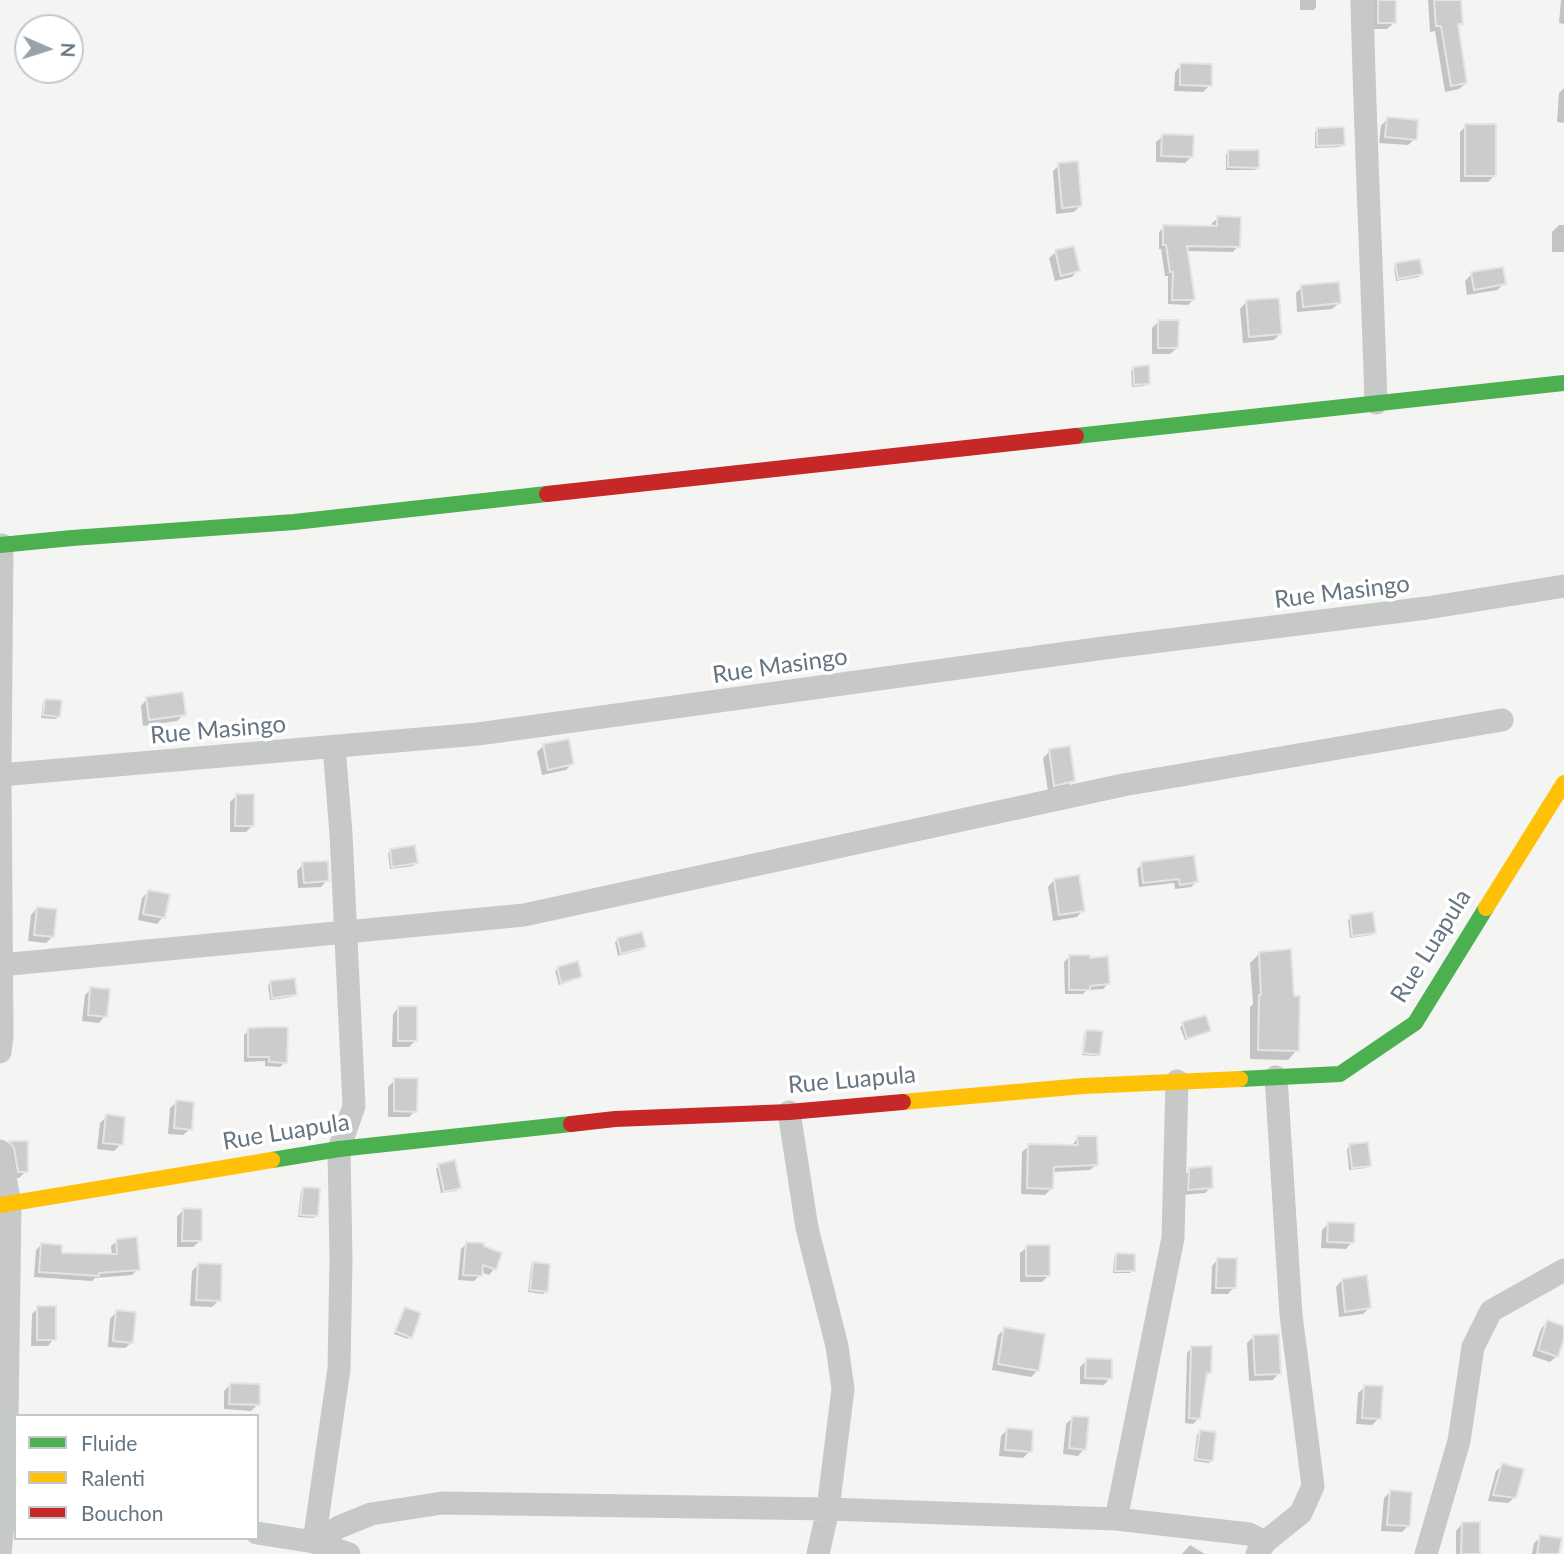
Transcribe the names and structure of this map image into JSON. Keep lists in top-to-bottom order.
{
  "streets": {
    "street": ["Rue Masingo", "Rue Luapula"]
  },
  "legend": ["Fluide", "Ralenti", "Bouchon"],
  "north": "right"
}
